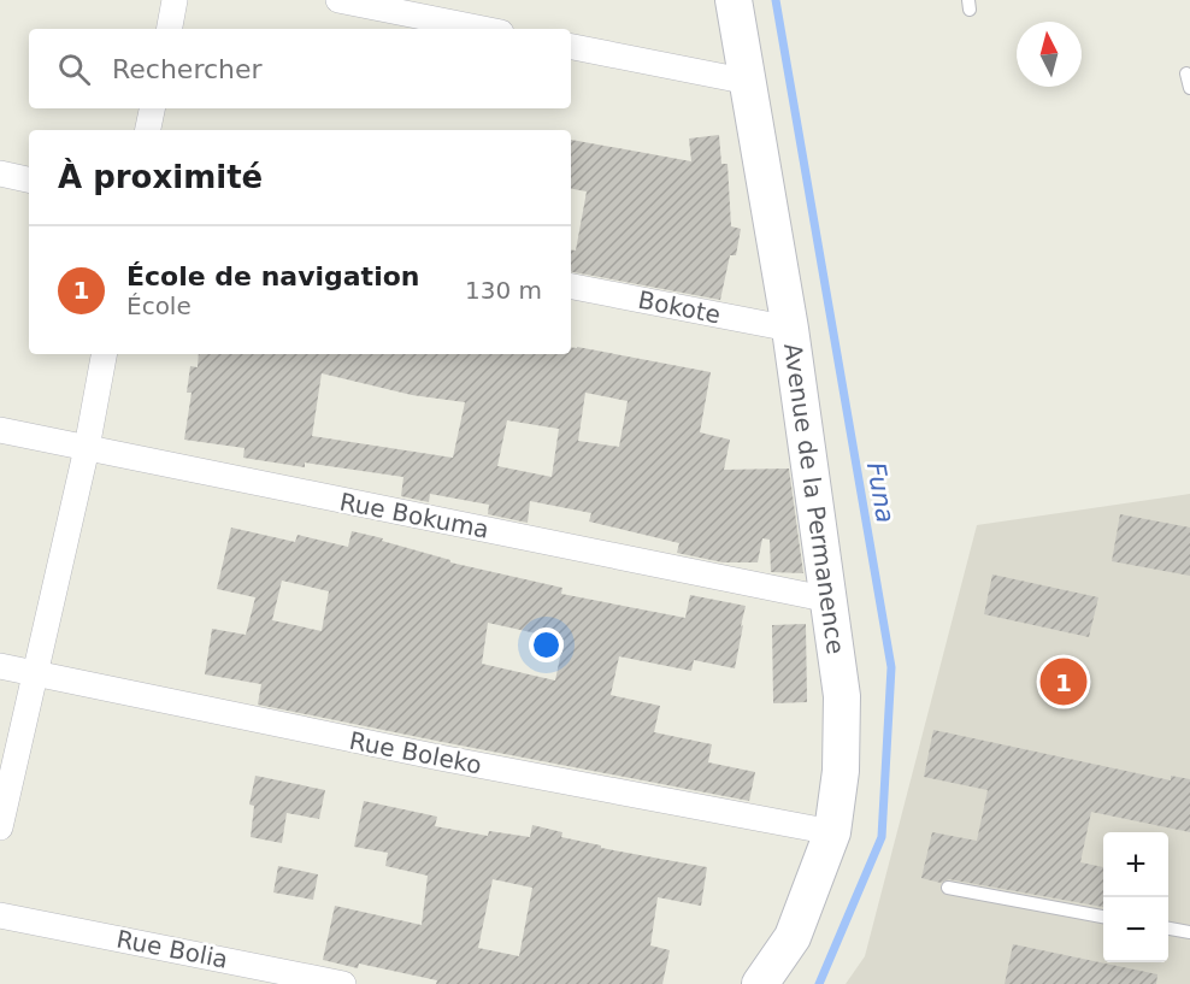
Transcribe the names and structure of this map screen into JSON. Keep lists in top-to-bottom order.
{
  "streets": {
    "street": [
      "Bokote",
      "Avenue de la Permanence",
      "Rue Bokuma",
      "Rue Boleko",
      "Rue Bolia"
    ]
  },
  "crossings": [
    ["Bokote", "Avenue de la Permanence"],
    ["Avenue de la Permanence", "Rue Bokuma"],
    ["Avenue de la Permanence", "Rue Boleko"]
  ],
  "water": ["Funa"],
  "north": "top",
  "page": {
    "search": "Rechercher",
    "heading": "À proximité",
    "list": [
      {
        "mark": "1",
        "name": "École de navigation",
        "note": "École",
        "value": "130 m"
      }
    ],
    "pins": "1",
    "map_buttons": ["+", "−"]
  }
}
